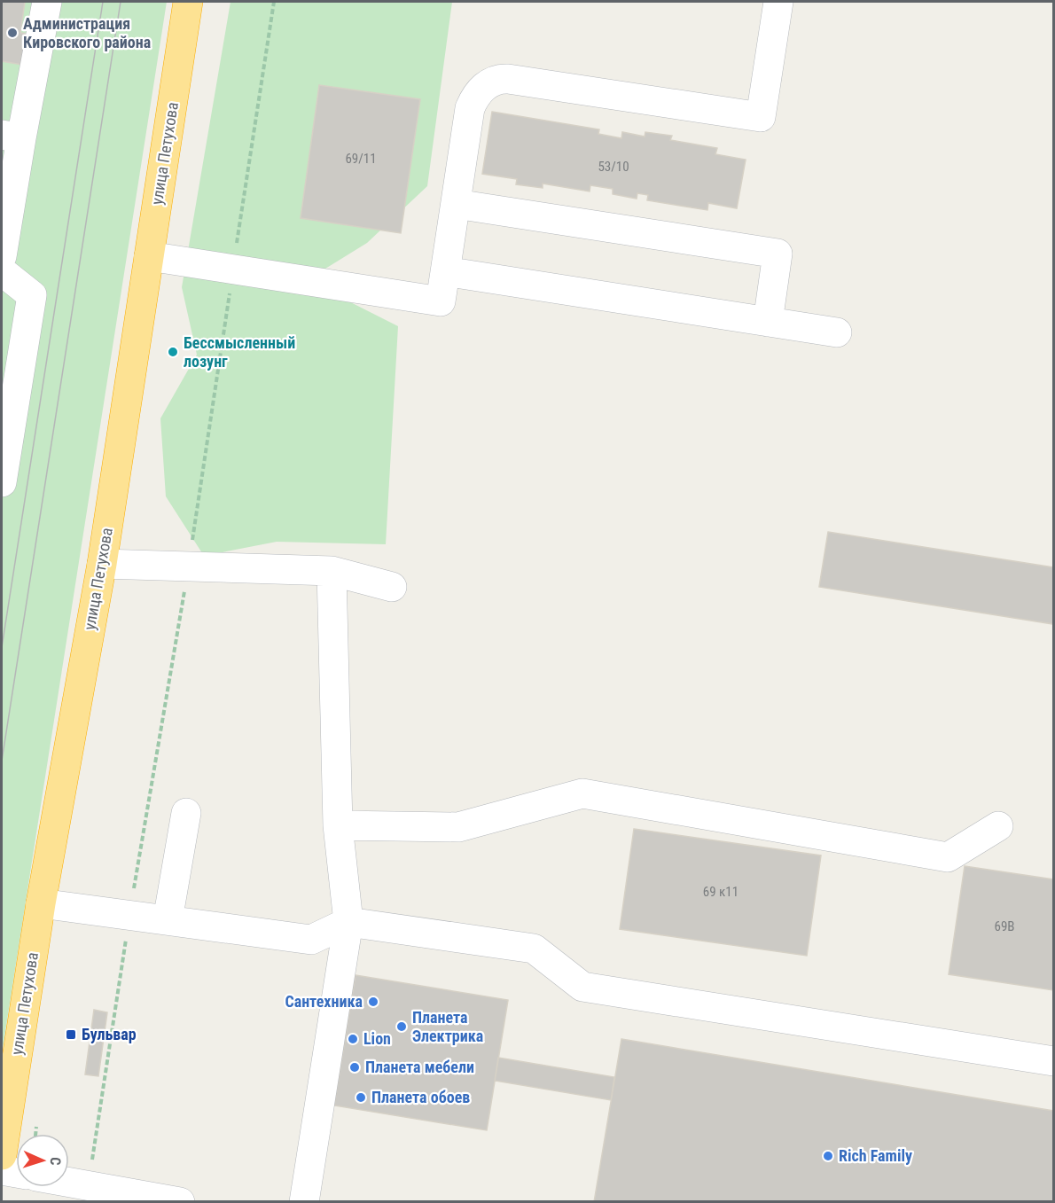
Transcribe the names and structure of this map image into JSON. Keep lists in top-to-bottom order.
{
  "streets": {
    "highway": ["улица Петухова"]
  },
  "places": {
    "other": [
      "Администрация Кировского района",
      "Бессмысленный лозунг",
      "Сантехника",
      "Планета Электрика",
      "Lion",
      "Планета мебели",
      "Планета обоев",
      "Rich Family"
    ],
    "transit": ["Бульвар"]
  },
  "house_numbers": [
    "69/11",
    "53/10",
    "69 к11",
    "69В"
  ],
  "north": "right"
}
